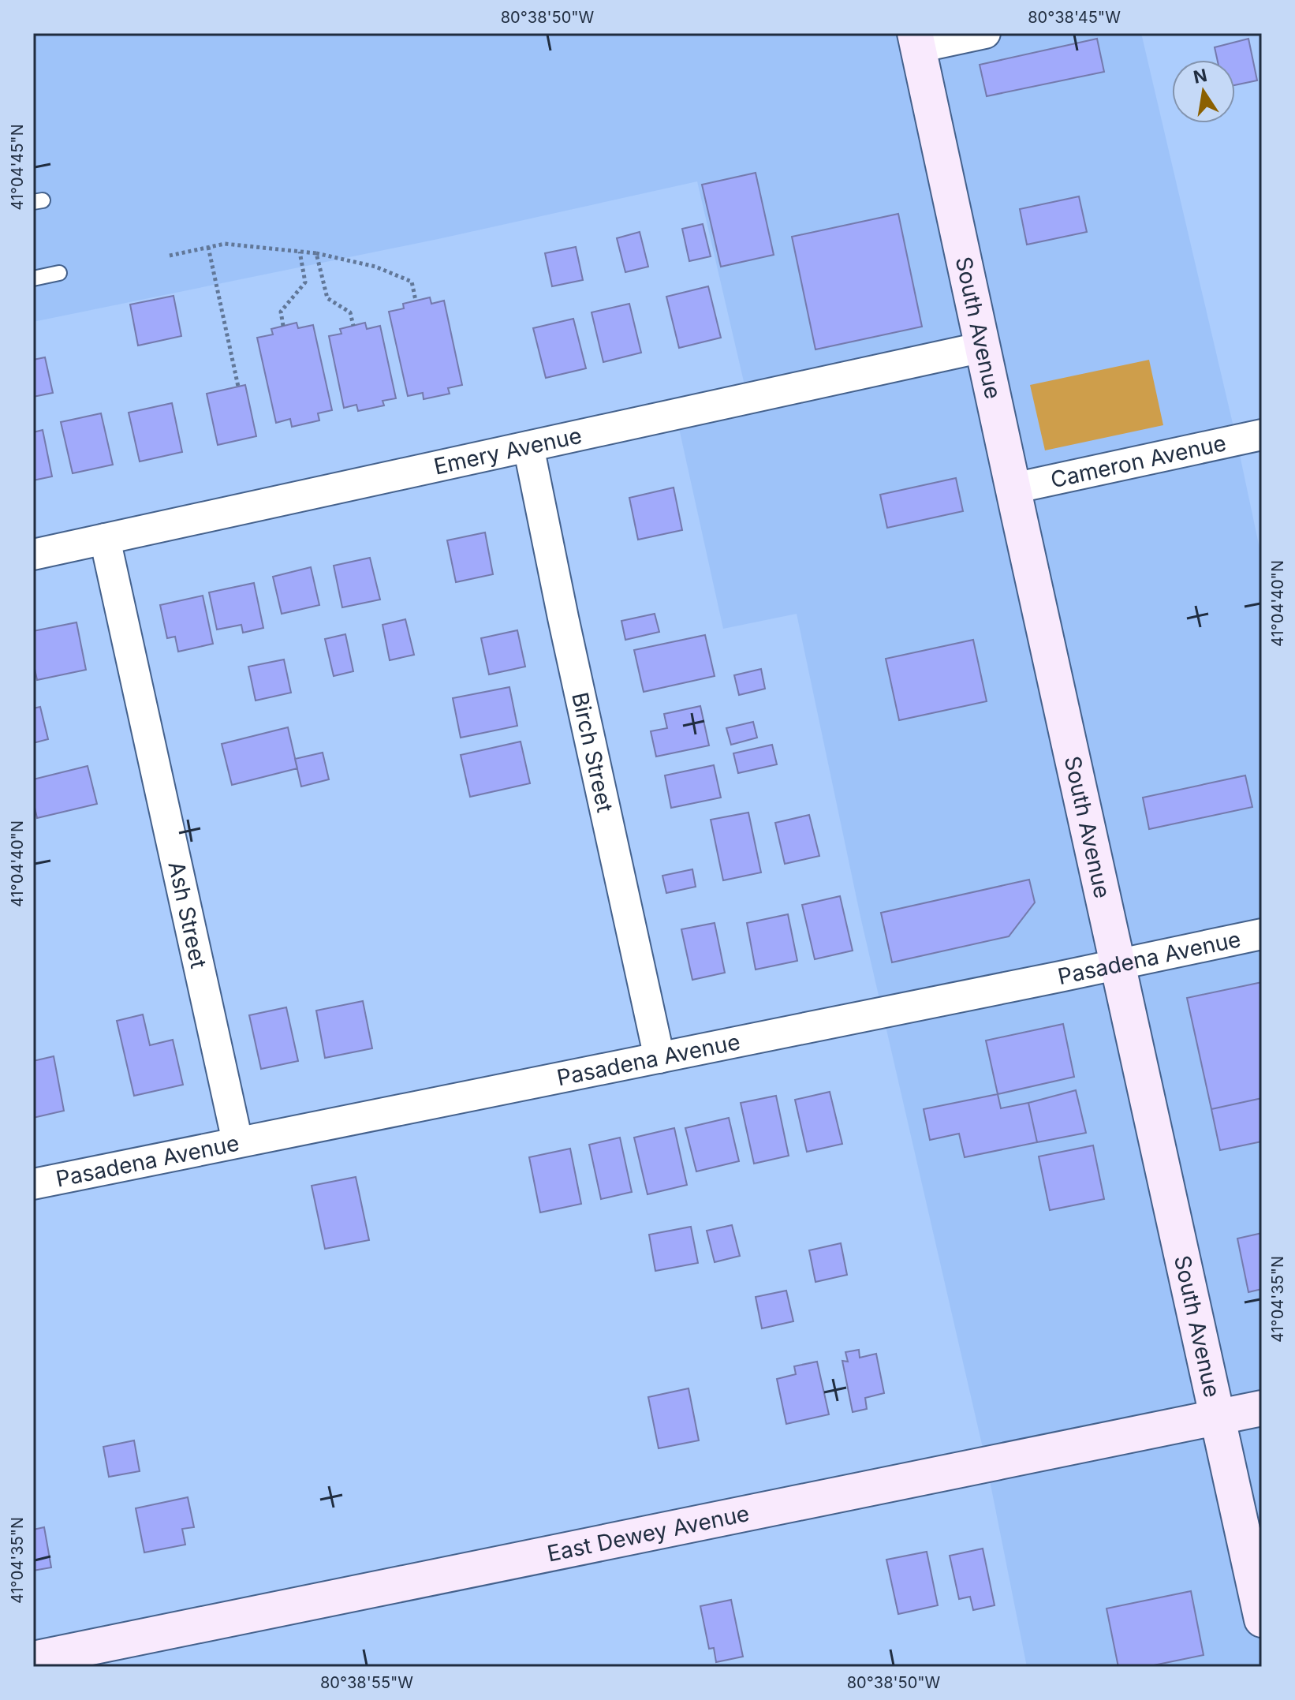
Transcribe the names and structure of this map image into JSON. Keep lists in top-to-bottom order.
{
  "streets": {
    "main road": ["South Avenue", "East Dewey Avenue"],
    "street": [
      "Emery Avenue",
      "Cameron Avenue",
      "Birch Street",
      "Ash Street",
      "Pasadena Avenue"
    ]
  },
  "crossings": [
    ["South Avenue", "Emery Avenue"],
    ["South Avenue", "Cameron Avenue"],
    ["South Avenue", "Pasadena Avenue"],
    ["South Avenue", "East Dewey Avenue"],
    ["Emery Avenue", "Birch Street"],
    ["Emery Avenue", "Ash Street"],
    ["Birch Street", "Pasadena Avenue"],
    ["Ash Street", "Pasadena Avenue"]
  ],
  "north": "top",
  "coordinates": [
    "80°38'50\"W",
    "80°38'45\"W",
    "41°04'45\"N",
    "41°04'40\"N",
    "41°04'35\"N",
    "80°38'55\"W"
  ]
}
